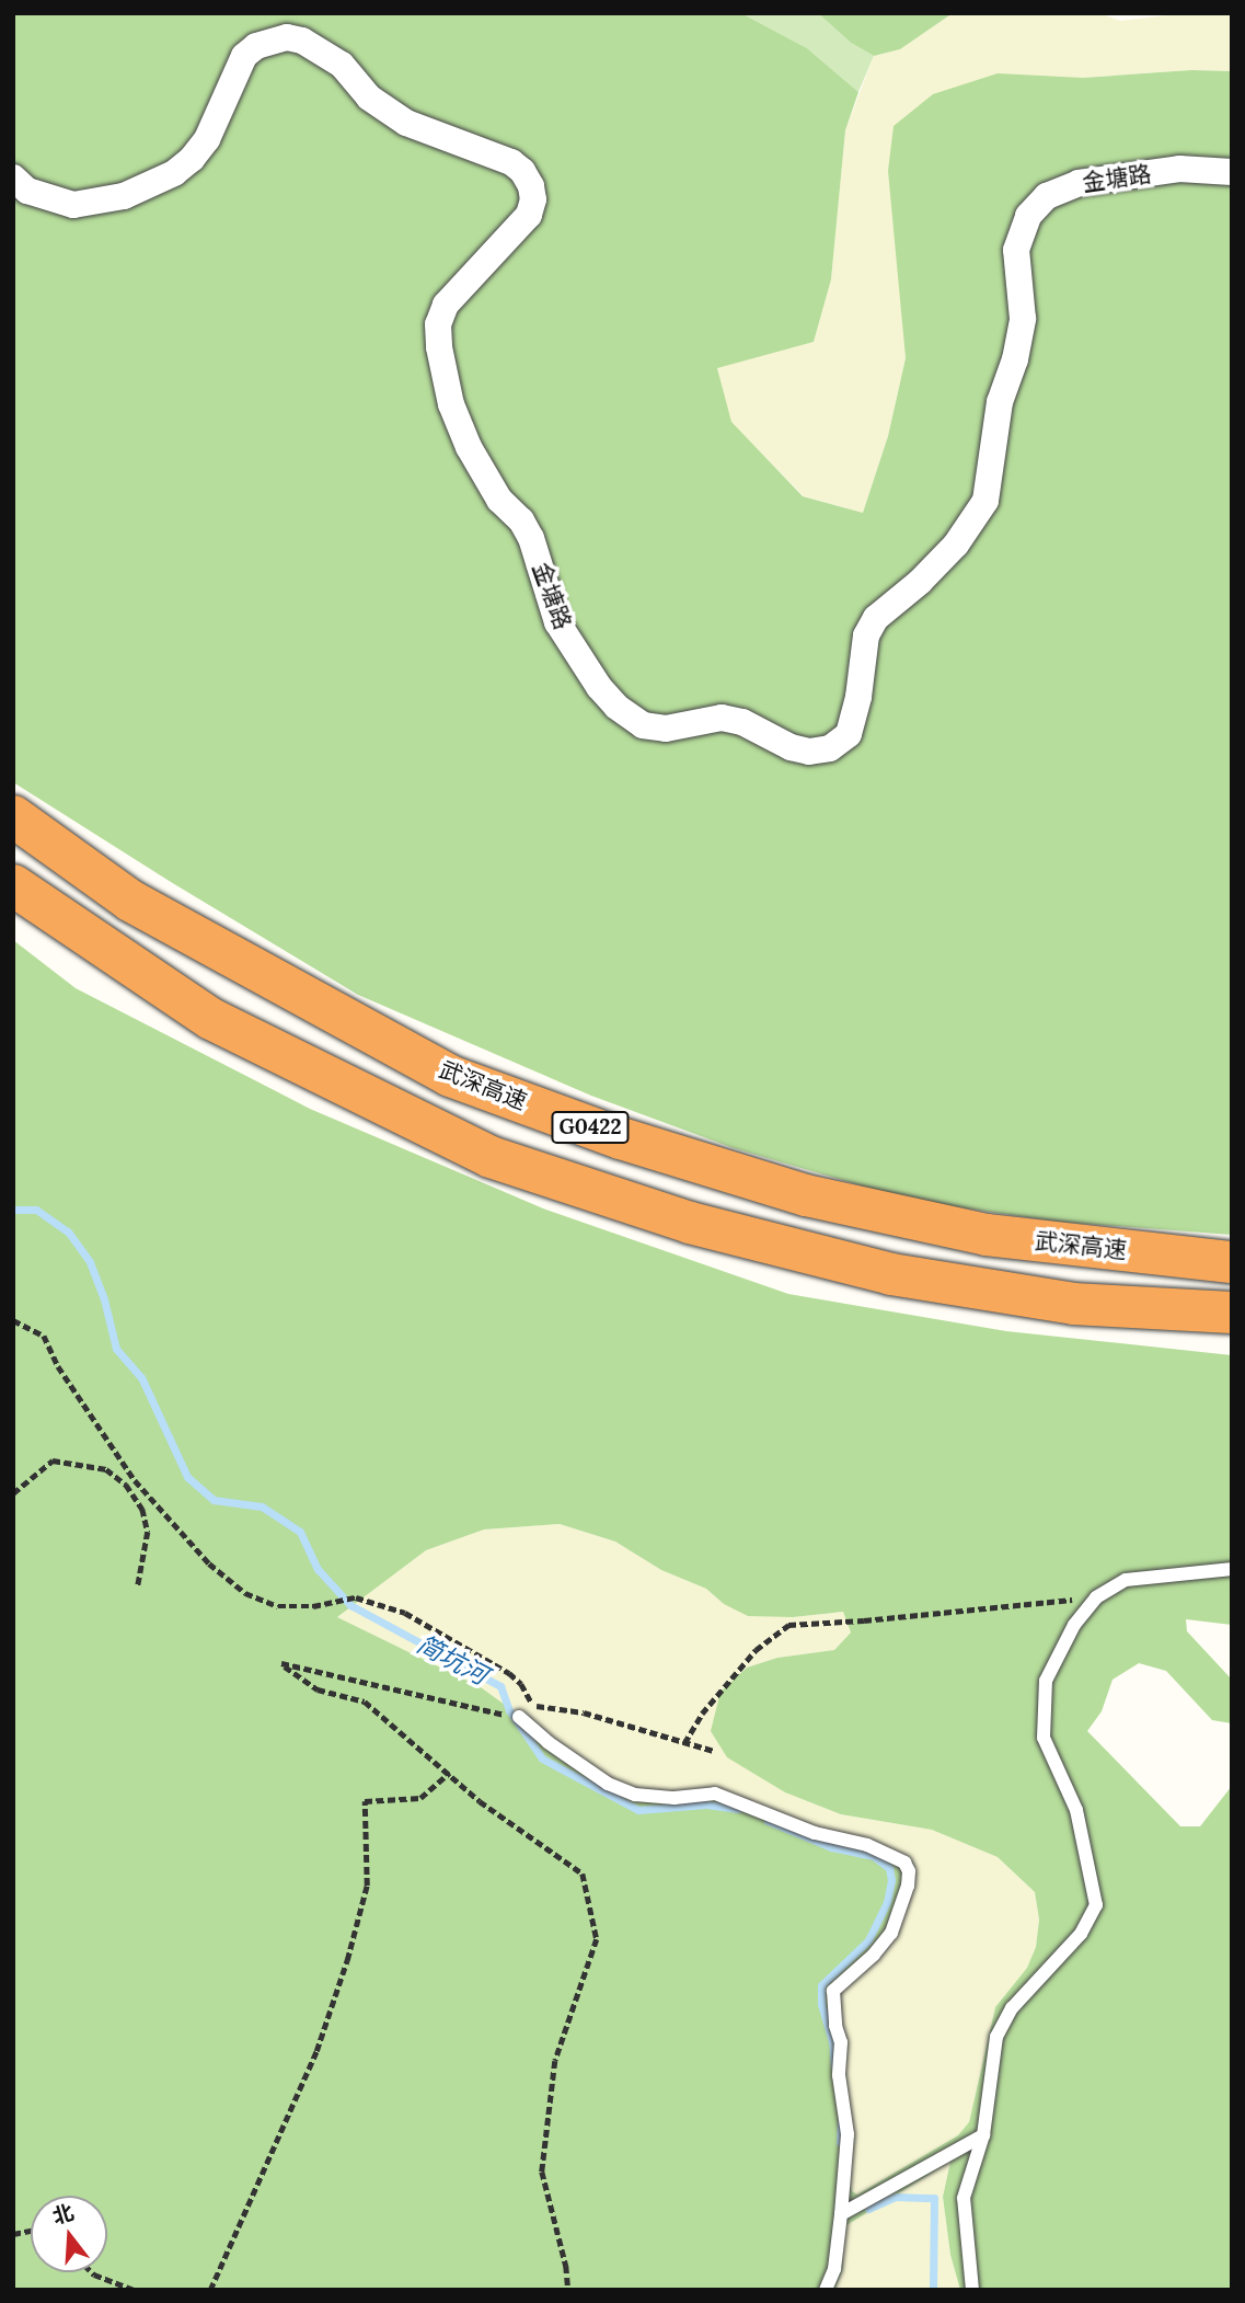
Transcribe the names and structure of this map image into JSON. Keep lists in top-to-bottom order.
{
  "streets": {
    "highway": ["武深高速", "G0422"],
    "street": ["金塘路"]
  },
  "water": ["简坑河"],
  "north": "top"
}
